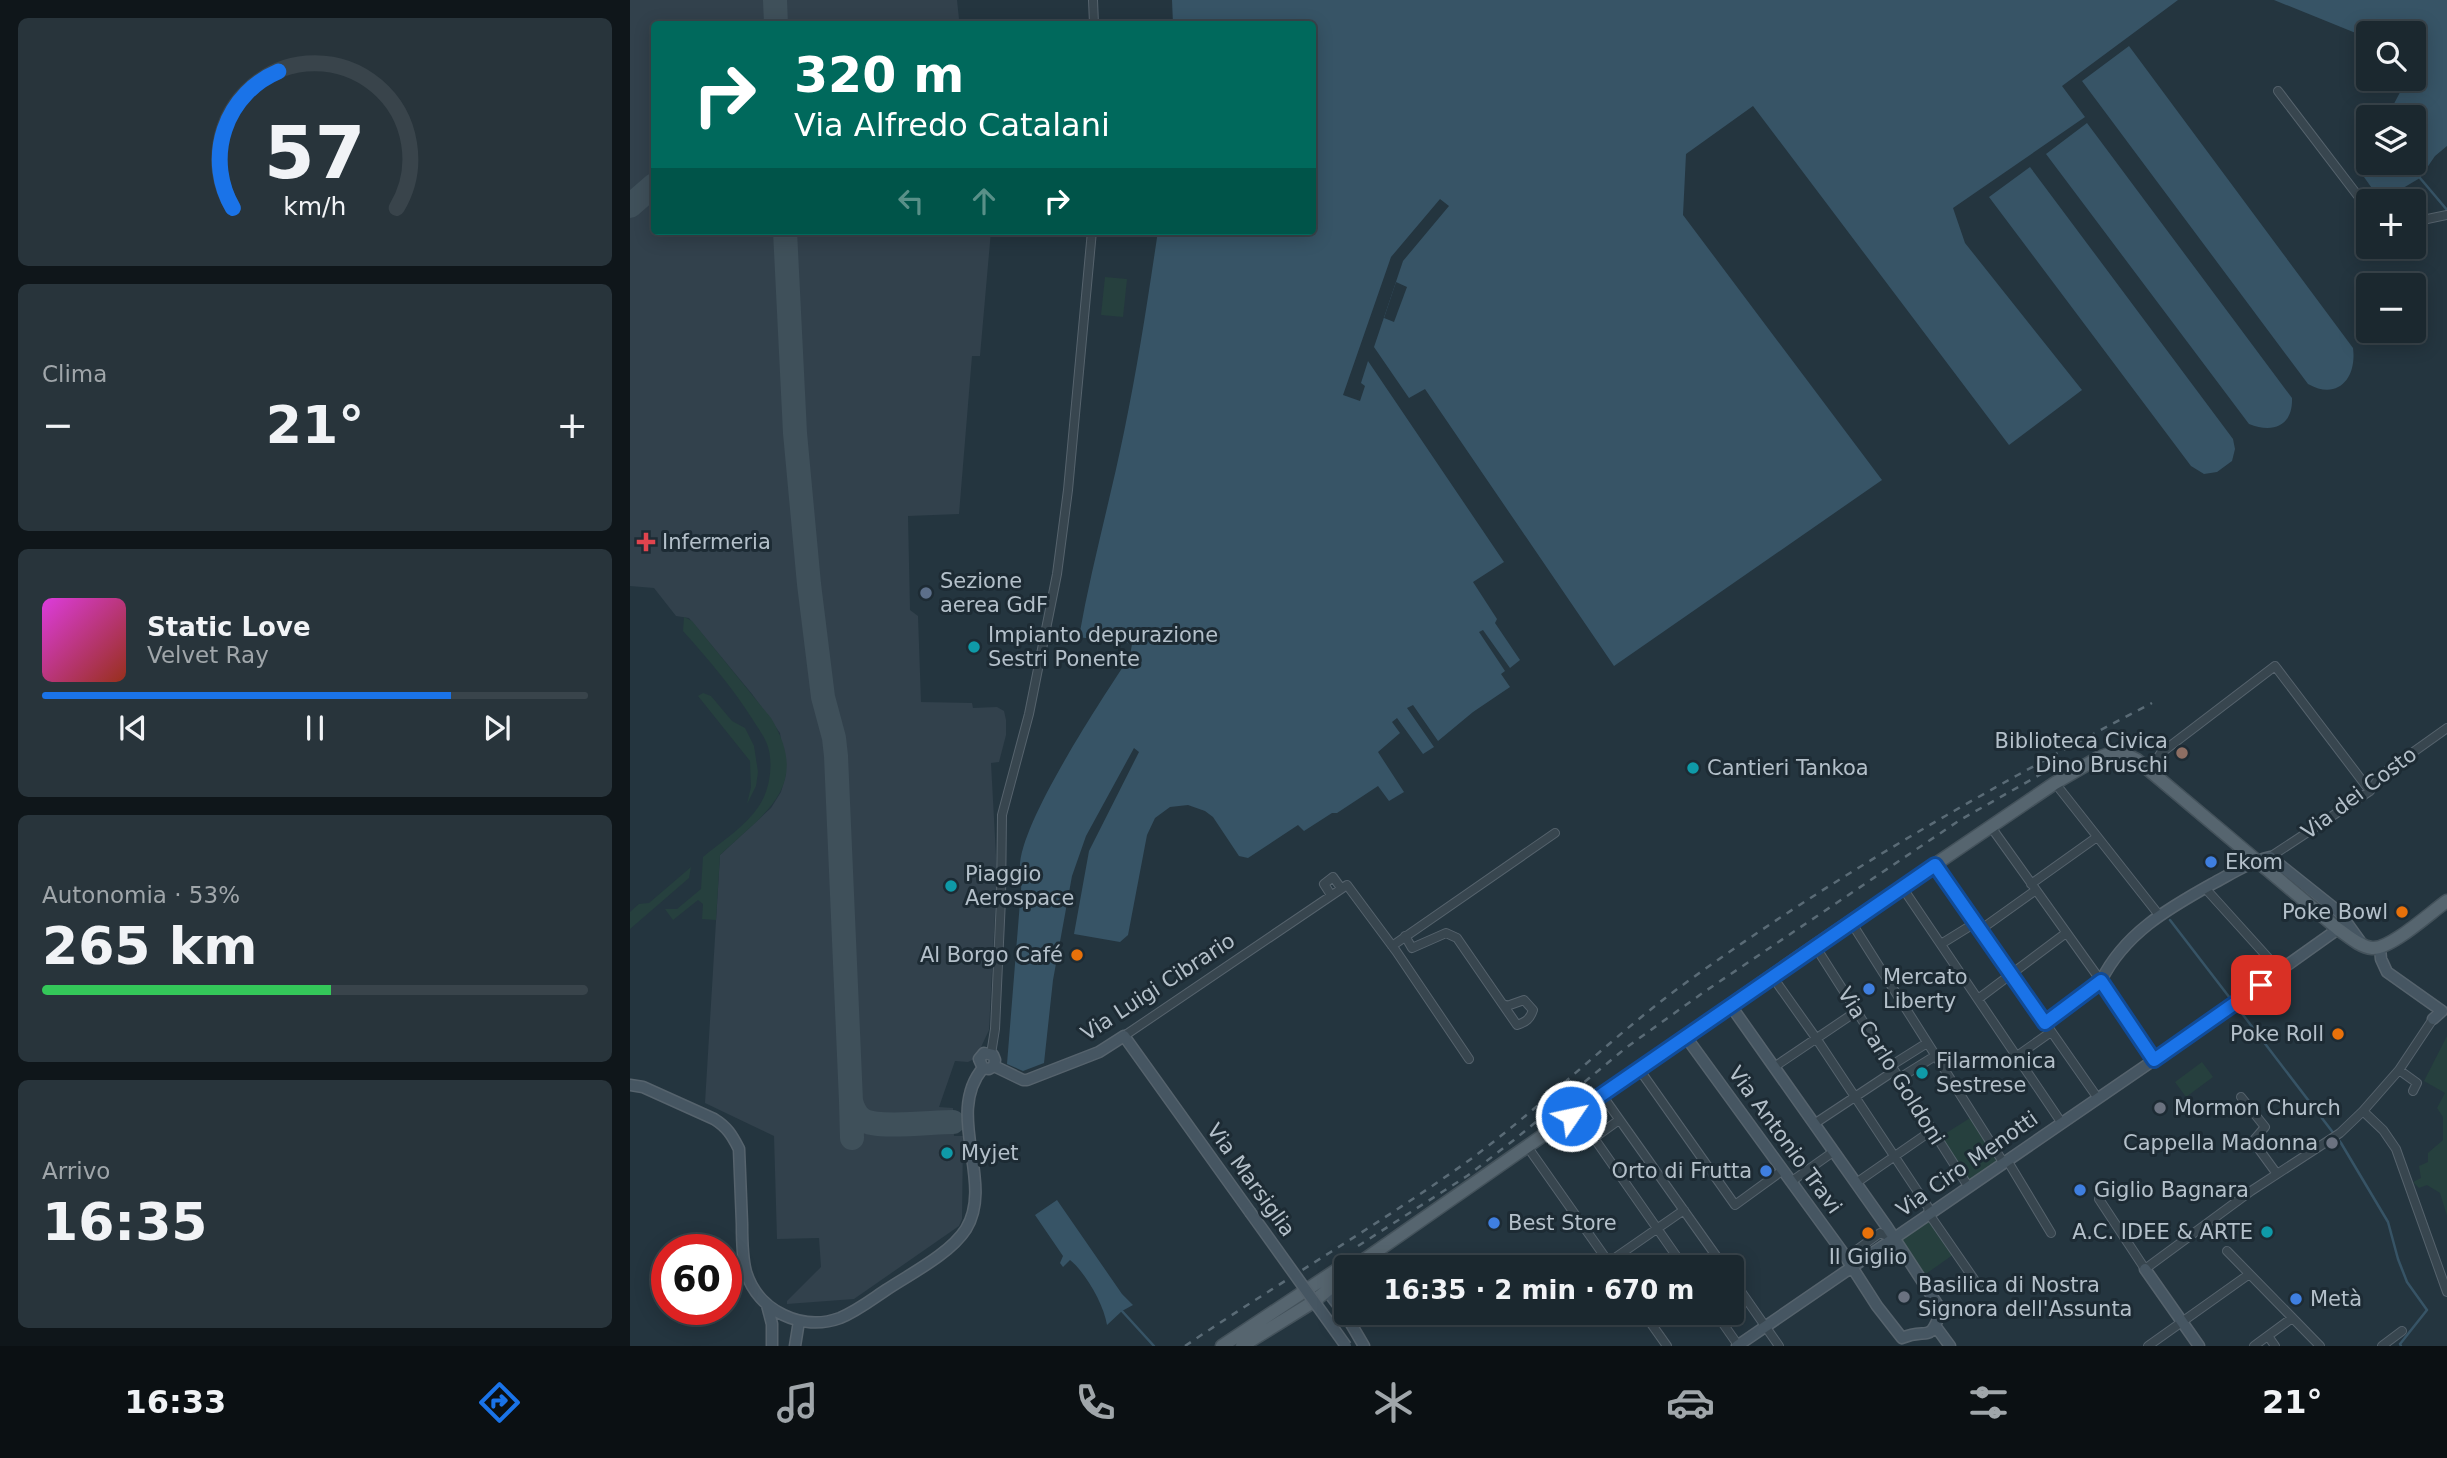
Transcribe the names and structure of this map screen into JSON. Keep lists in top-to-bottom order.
{
  "streets": {
    "street": [
      "Via dei Costo",
      "Via Luigi Cibrario",
      "Via Carlo Goldoni",
      "Via Antonio Travi",
      "Via Ciro Menotti",
      "Via Marsiglia"
    ]
  },
  "crossings": [
    ["Via Luigi Cibrario", "Via Marsiglia"],
    ["Via Carlo Goldoni", "Via Ciro Menotti"],
    ["Via Antonio Travi", "Via Ciro Menotti"]
  ],
  "places": {
    "health": ["Infermeria"],
    "other": [
      "Sezione aerea GdF",
      "Impianto depurazione Sestri Ponente",
      "Biblioteca Civica Dino Bruschi",
      "Cantieri Tankoa",
      "Ekom",
      "Piaggio Aerospace",
      "Poke Bowl",
      "Al Borgo Café",
      "Mercato Liberty",
      "Poke Roll",
      "Filarmonica Sestrese",
      "Mormon Church",
      "Cappella Madonna",
      "Myjet",
      "Orto di Frutta",
      "Giglio Bagnara",
      "Best Store",
      "A.C. IDEE & ARTE",
      "Il Giglio",
      "Basilica di Nostra Signora dell'Assunta",
      "Metà"
    ]
  },
  "page": {
    "map_buttons": ["+", "−"],
    "turn": ["320 m", "Via Alfredo Catalani"],
    "tile": [
      "Clima",
      ["Autonomia · 53%", "265 km"],
      ["Arrivo", "16:35"]
    ],
    "heat": ["−", "21°", "+"],
    "song": ["Static Love", "Velvet Ray"],
    "limit": "60",
    "trip": "16:35 · 2 min · 670 m",
    "tabs": ["16:33", "21°"],
    "gauge": ["57", "km/h"]
  }
}
